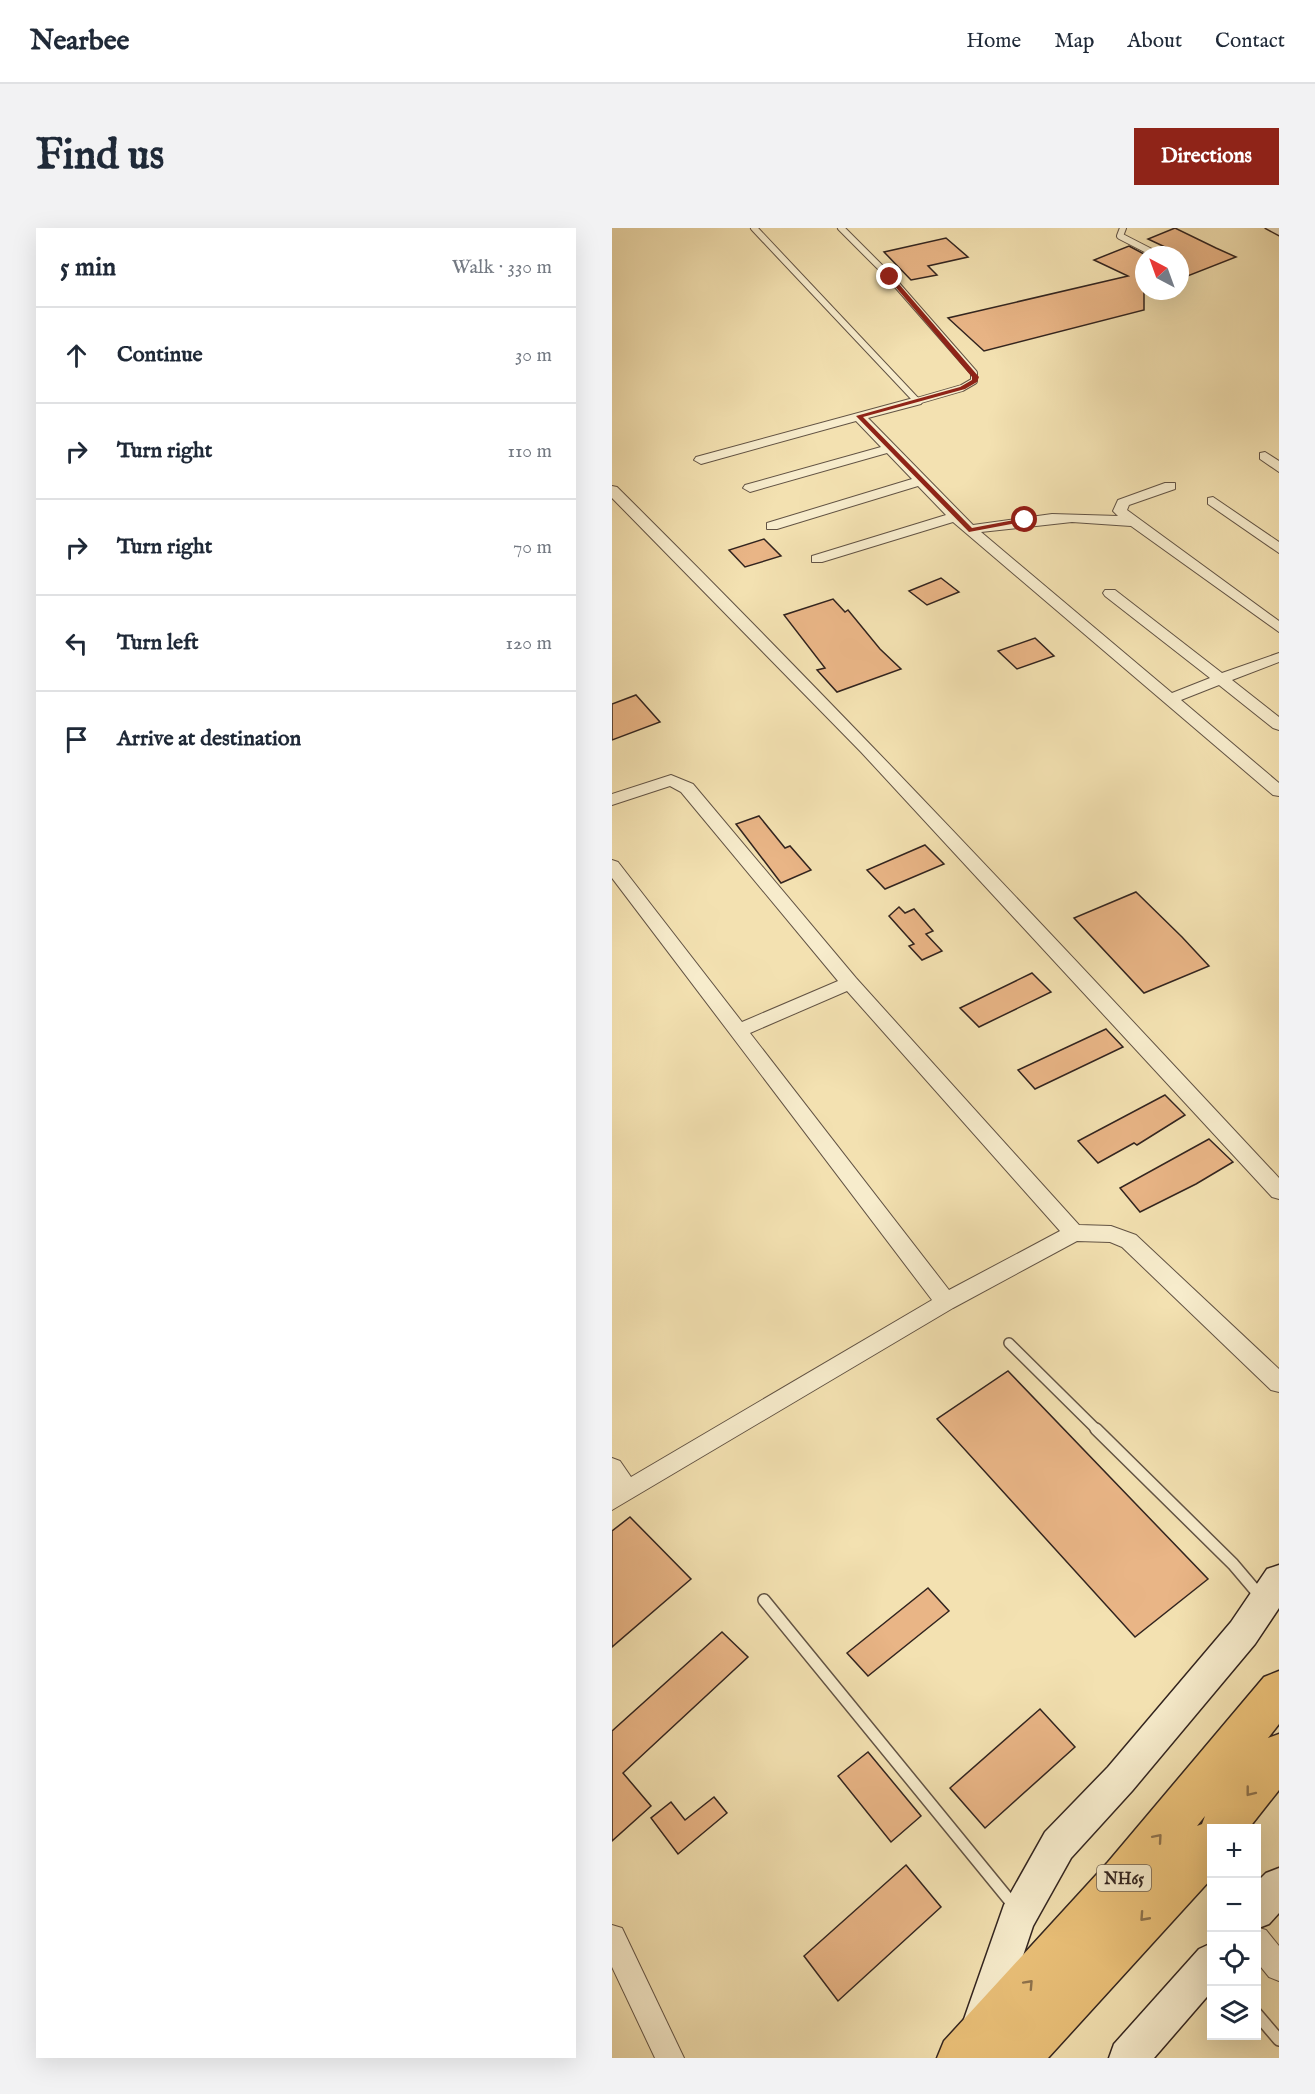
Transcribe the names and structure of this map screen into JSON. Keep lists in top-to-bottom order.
{
  "streets": {
    "highway": ["NH65"]
  },
  "north": "top left",
  "page": {
    "header": "Nearbee",
    "nav": [
      "Home",
      "Map",
      "About",
      "Contact"
    ],
    "buttons": "Directions",
    "title": "Find us",
    "heading": ["5 min", "Walk · 330 m"],
    "list": [
      ["Continue", "30 m"],
      ["Turn right", "110 m"],
      ["Turn right", "70 m"],
      ["Turn left", "120 m"],
      "Arrive at destination"
    ],
    "map_buttons": ["+", "−"]
  }
}
